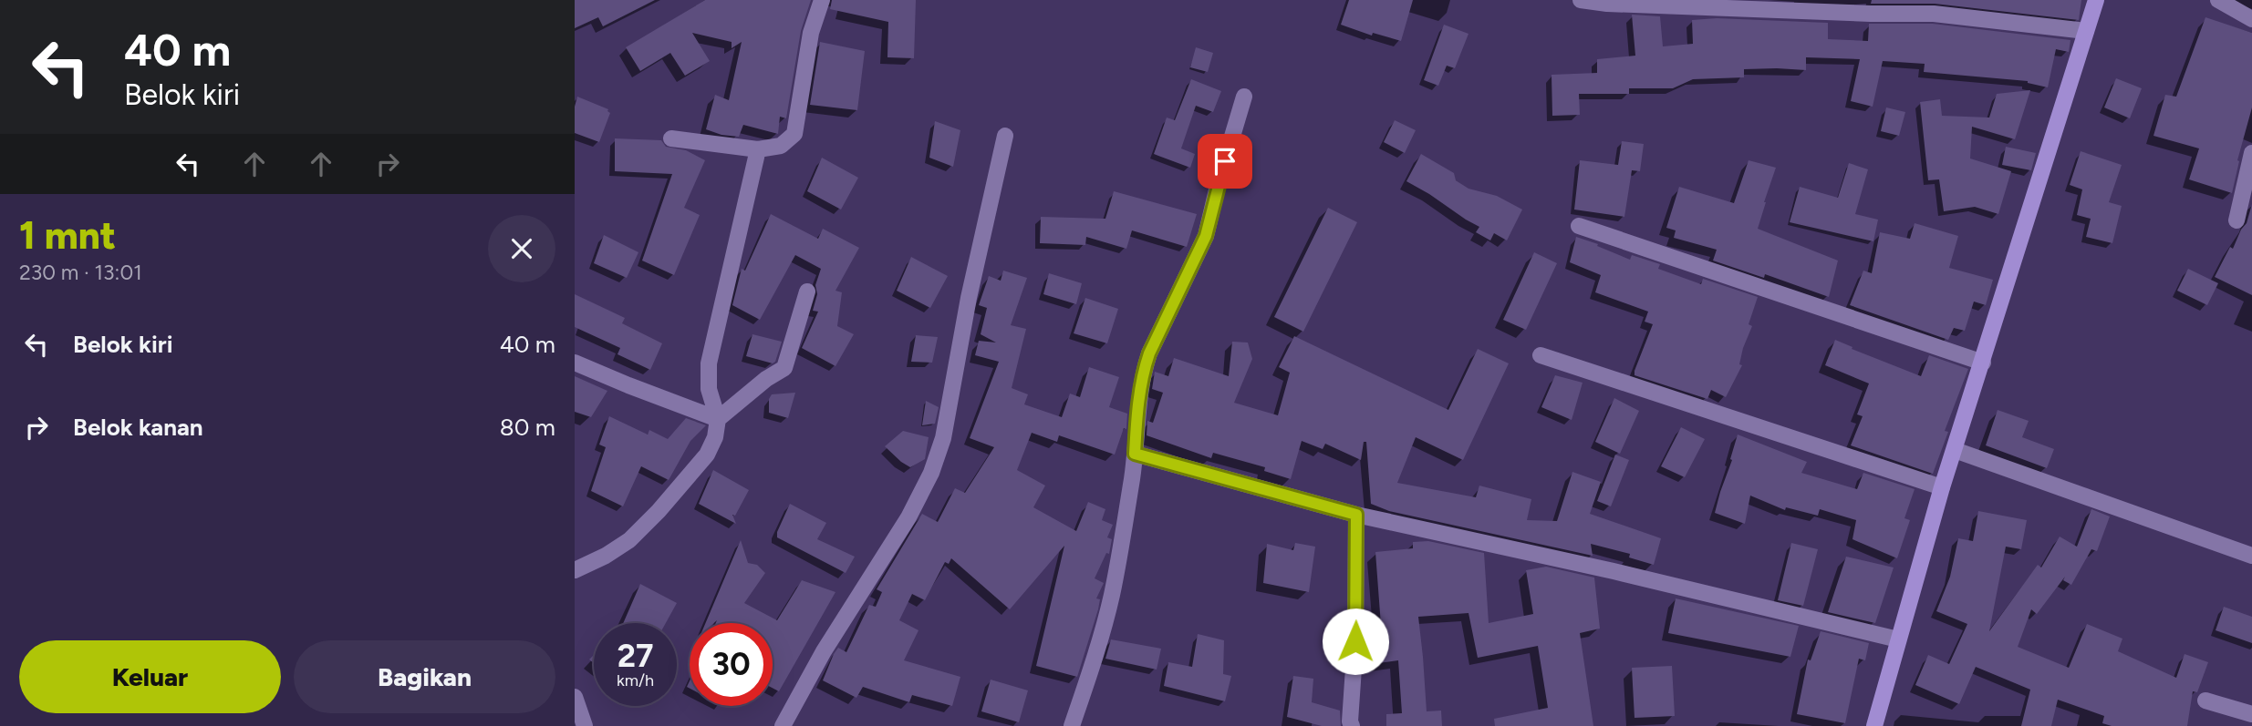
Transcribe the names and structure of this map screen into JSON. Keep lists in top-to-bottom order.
{
  "page": {
    "turn": ["40 m", "Belok kiri"],
    "heading": ["1 mnt", "230 m · 13:01"],
    "list": [
      {
        "name": "Belok kiri",
        "value": "40 m"
      },
      {
        "name": "Belok kanan",
        "value": "80 m"
      }
    ],
    "speed": "27 km/h",
    "limit": "30",
    "buttons": ["Keluar", "Bagikan"]
  }
}
